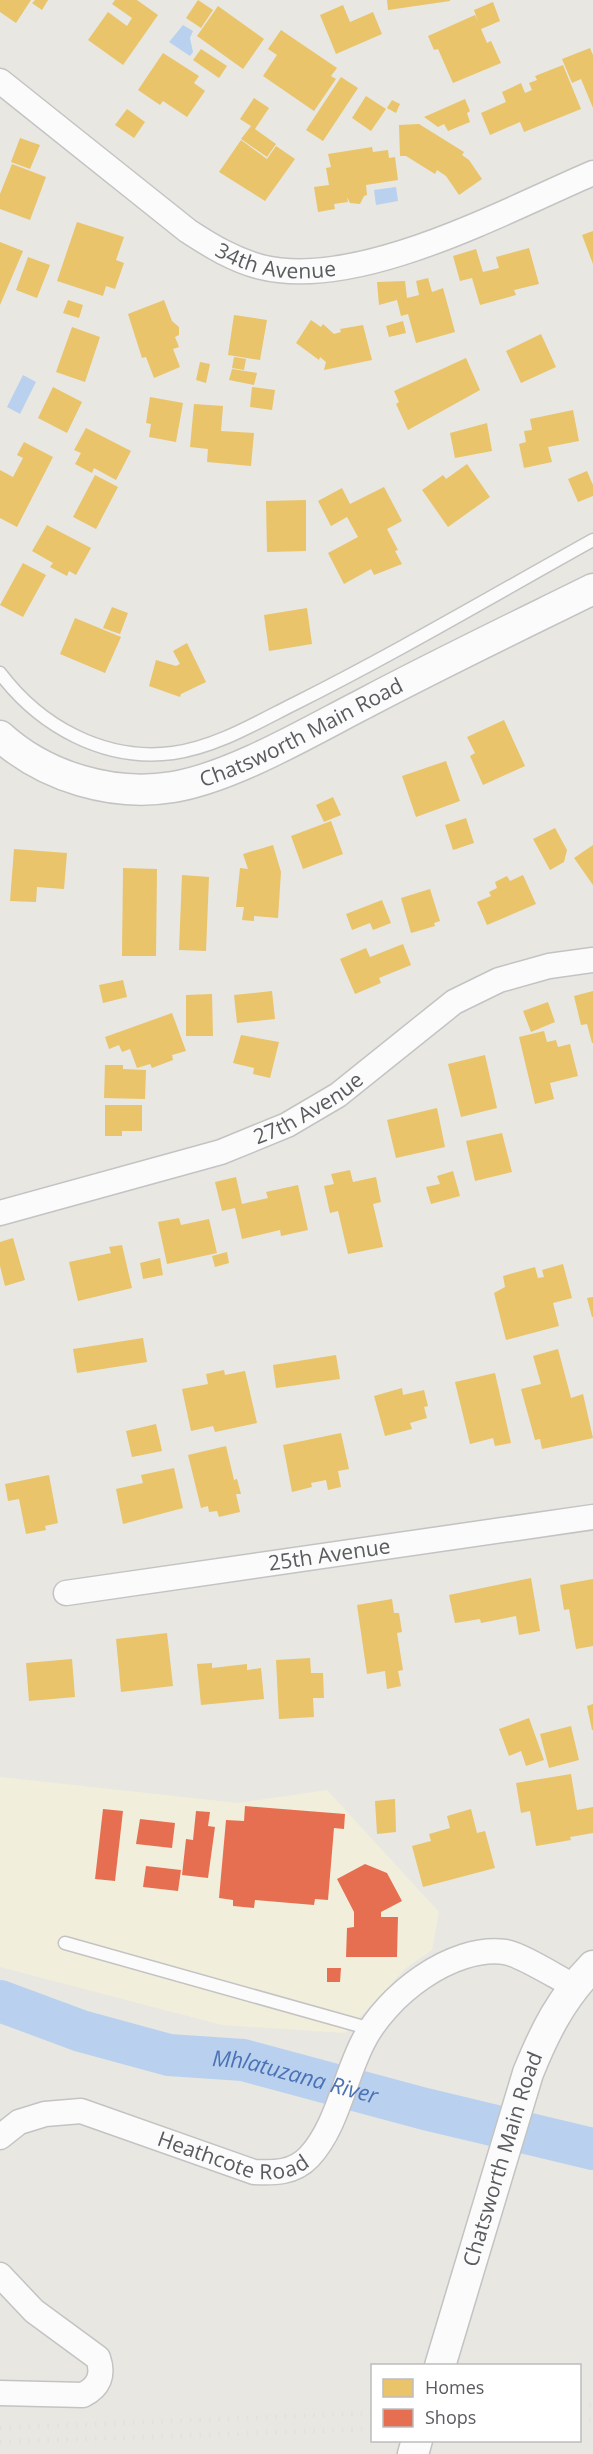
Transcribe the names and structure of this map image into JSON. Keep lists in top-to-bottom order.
{
  "streets": {
    "street": [
      "34th Avenue",
      "Chatsworth Main Road",
      "27th Avenue",
      "25th Avenue",
      "Heathcote Road"
    ]
  },
  "crossings": [
    ["Chatsworth Main Road", "Heathcote Road"]
  ],
  "water": ["Mhlatuzana River"],
  "legend": ["Homes", "Shops"]
}
